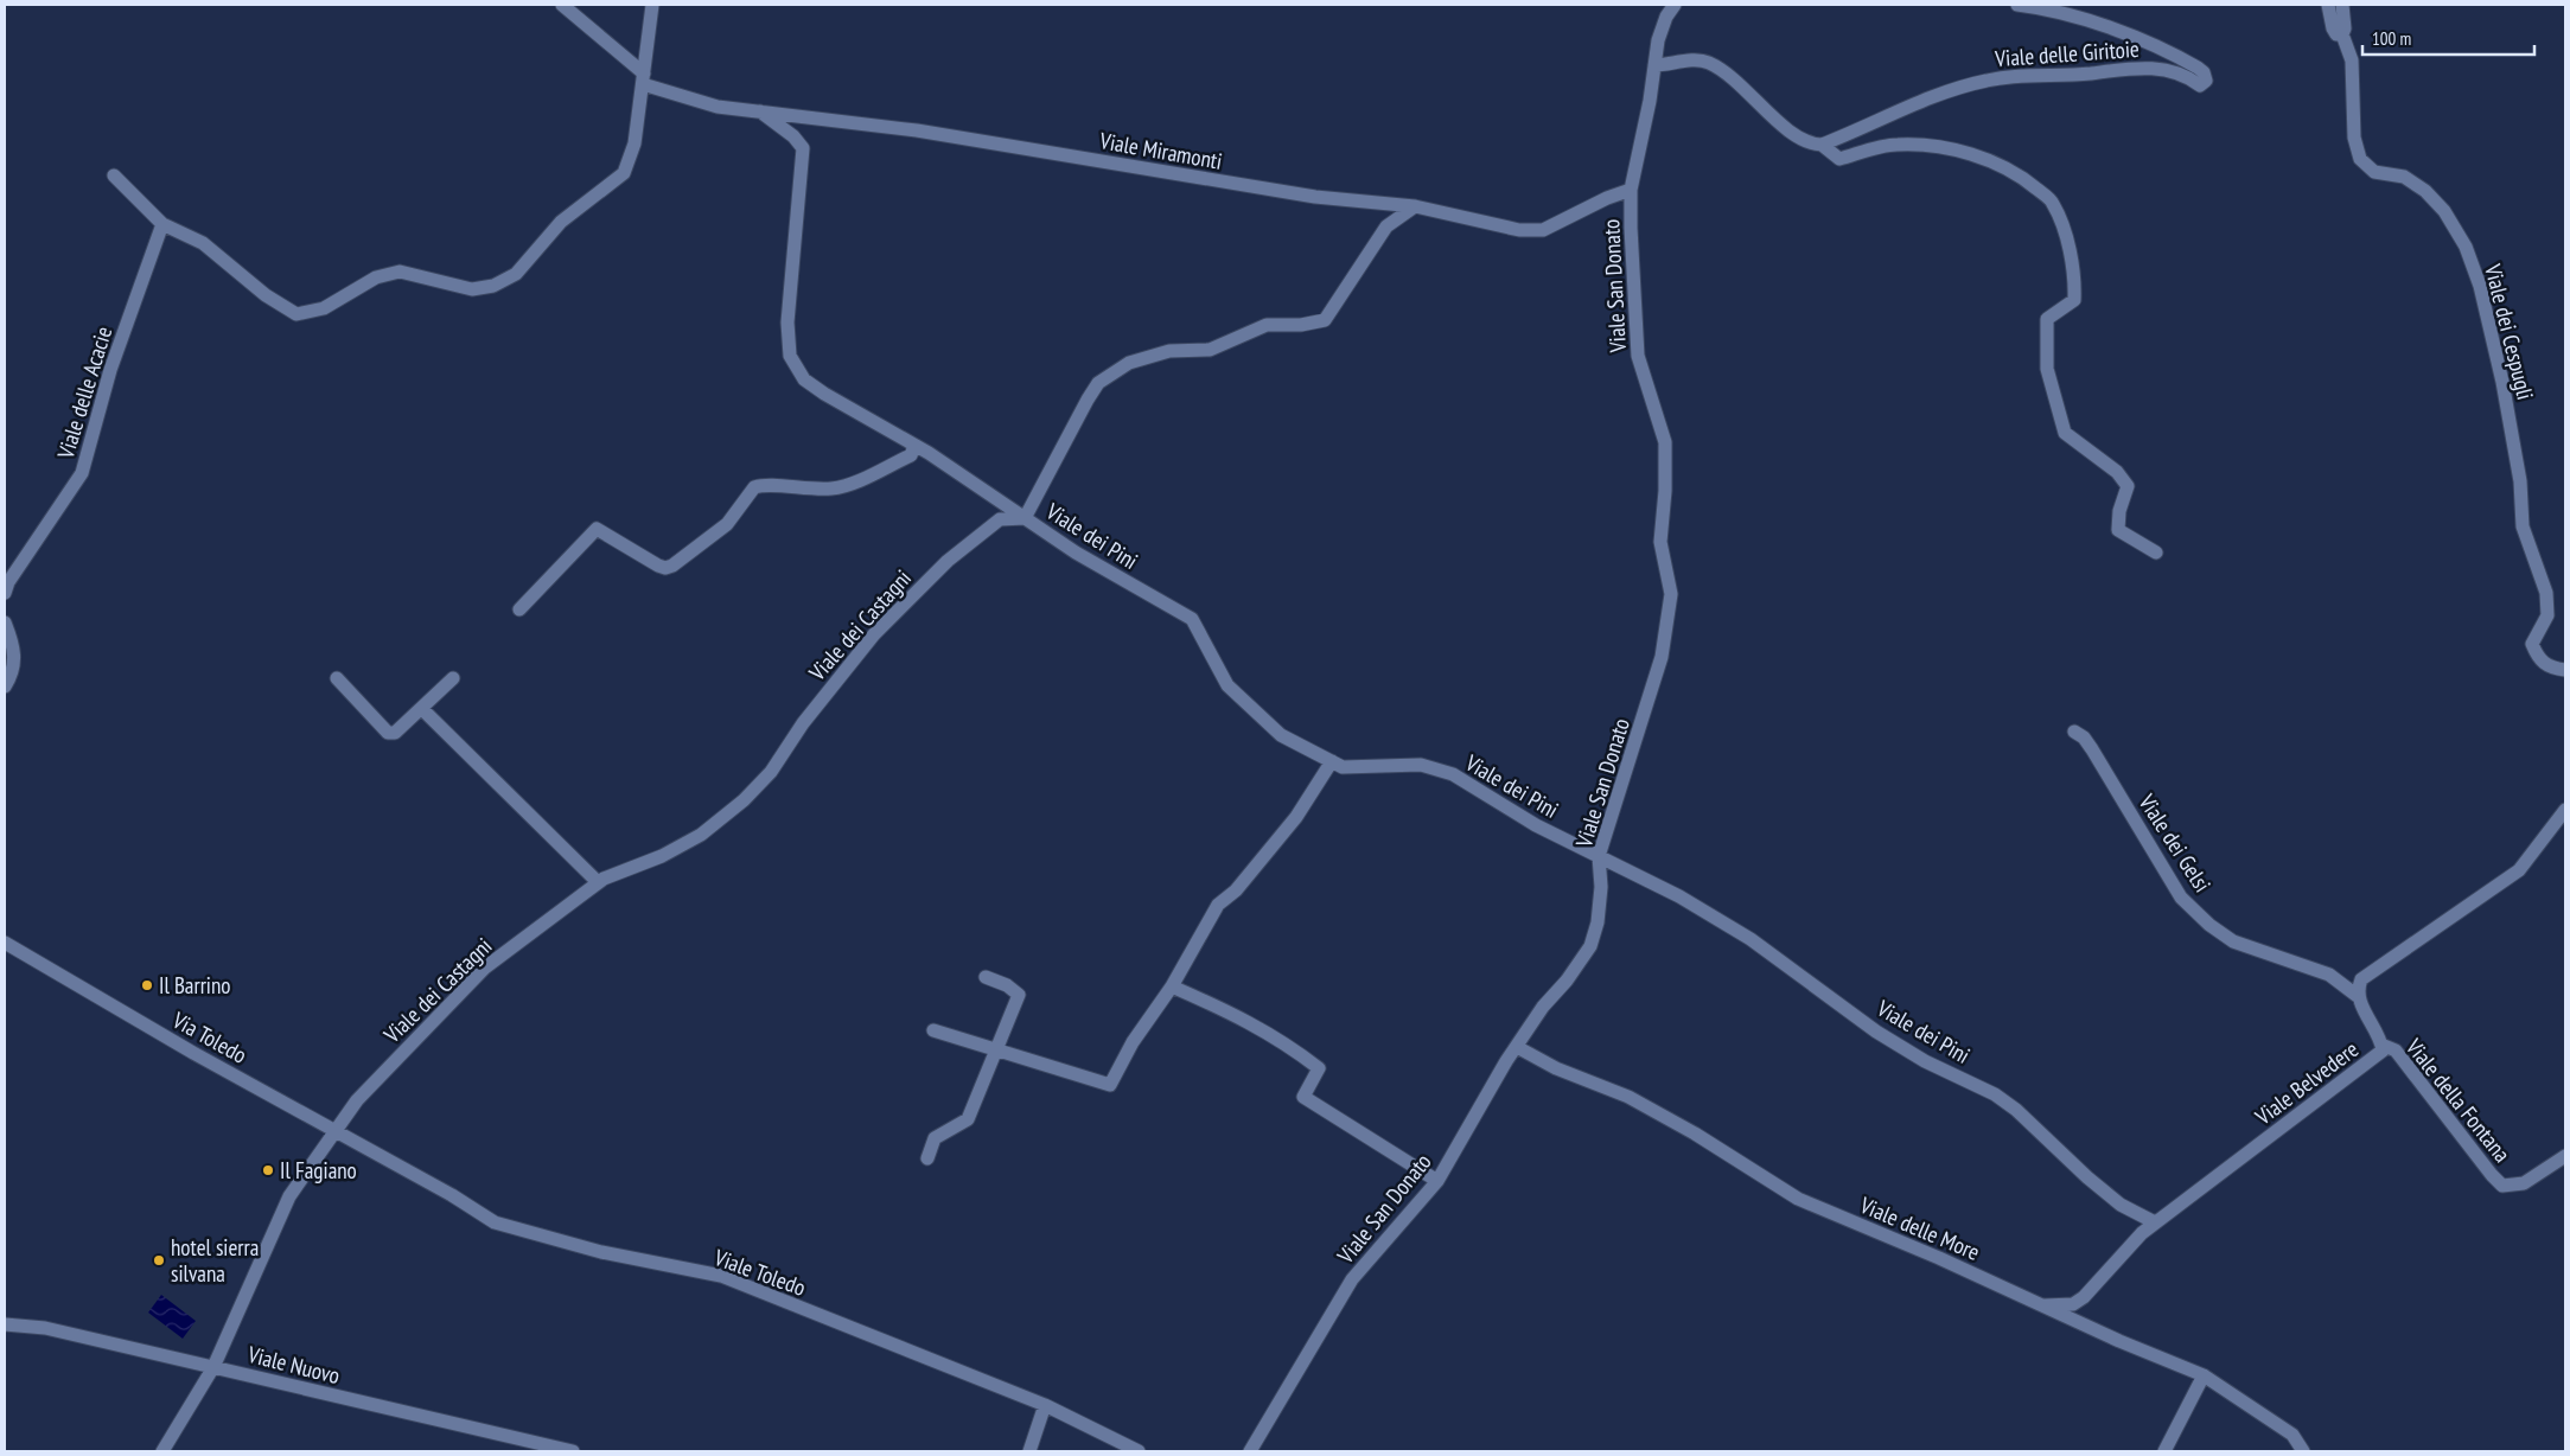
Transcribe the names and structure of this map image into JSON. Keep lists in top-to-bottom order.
{
  "streets": {
    "street": [
      "Viale delle Giritoie",
      "Viale Miramonti",
      "Viale San Donato",
      "Viale dei Cespugli",
      "Viale delle Acacie",
      "Viale dei Pini",
      "Viale dei Castagni",
      "Viale dei Gelsi",
      "Via Toledo",
      "Viale Belvedere",
      "Viale della Fontana",
      "Viale delle More",
      "Viale Toledo",
      "Viale Nuovo"
    ]
  },
  "crossings": [
    ["Viale Miramonti", "Viale San Donato"],
    ["Viale Miramonti", "Viale dei Pini"],
    ["Viale San Donato", "Viale dei Pini"],
    ["Viale San Donato", "Viale delle More"],
    ["Viale dei Pini", "Viale dei Castagni"],
    ["Viale dei Pini", "Viale Belvedere"],
    ["Viale dei Castagni", "Via Toledo"],
    ["Viale dei Castagni", "Viale Toledo"],
    ["Viale dei Castagni", "Viale Nuovo"],
    ["Viale dei Gelsi", "Viale Belvedere"],
    ["Via Toledo", "Viale Toledo"],
    ["Viale Belvedere", "Viale della Fontana"],
    ["Viale Belvedere", "Viale delle More"]
  ],
  "places": ["Il Barrino", "Il Fagiano", "hotel sierra silvana"],
  "scale_bar": "100 m"
}
